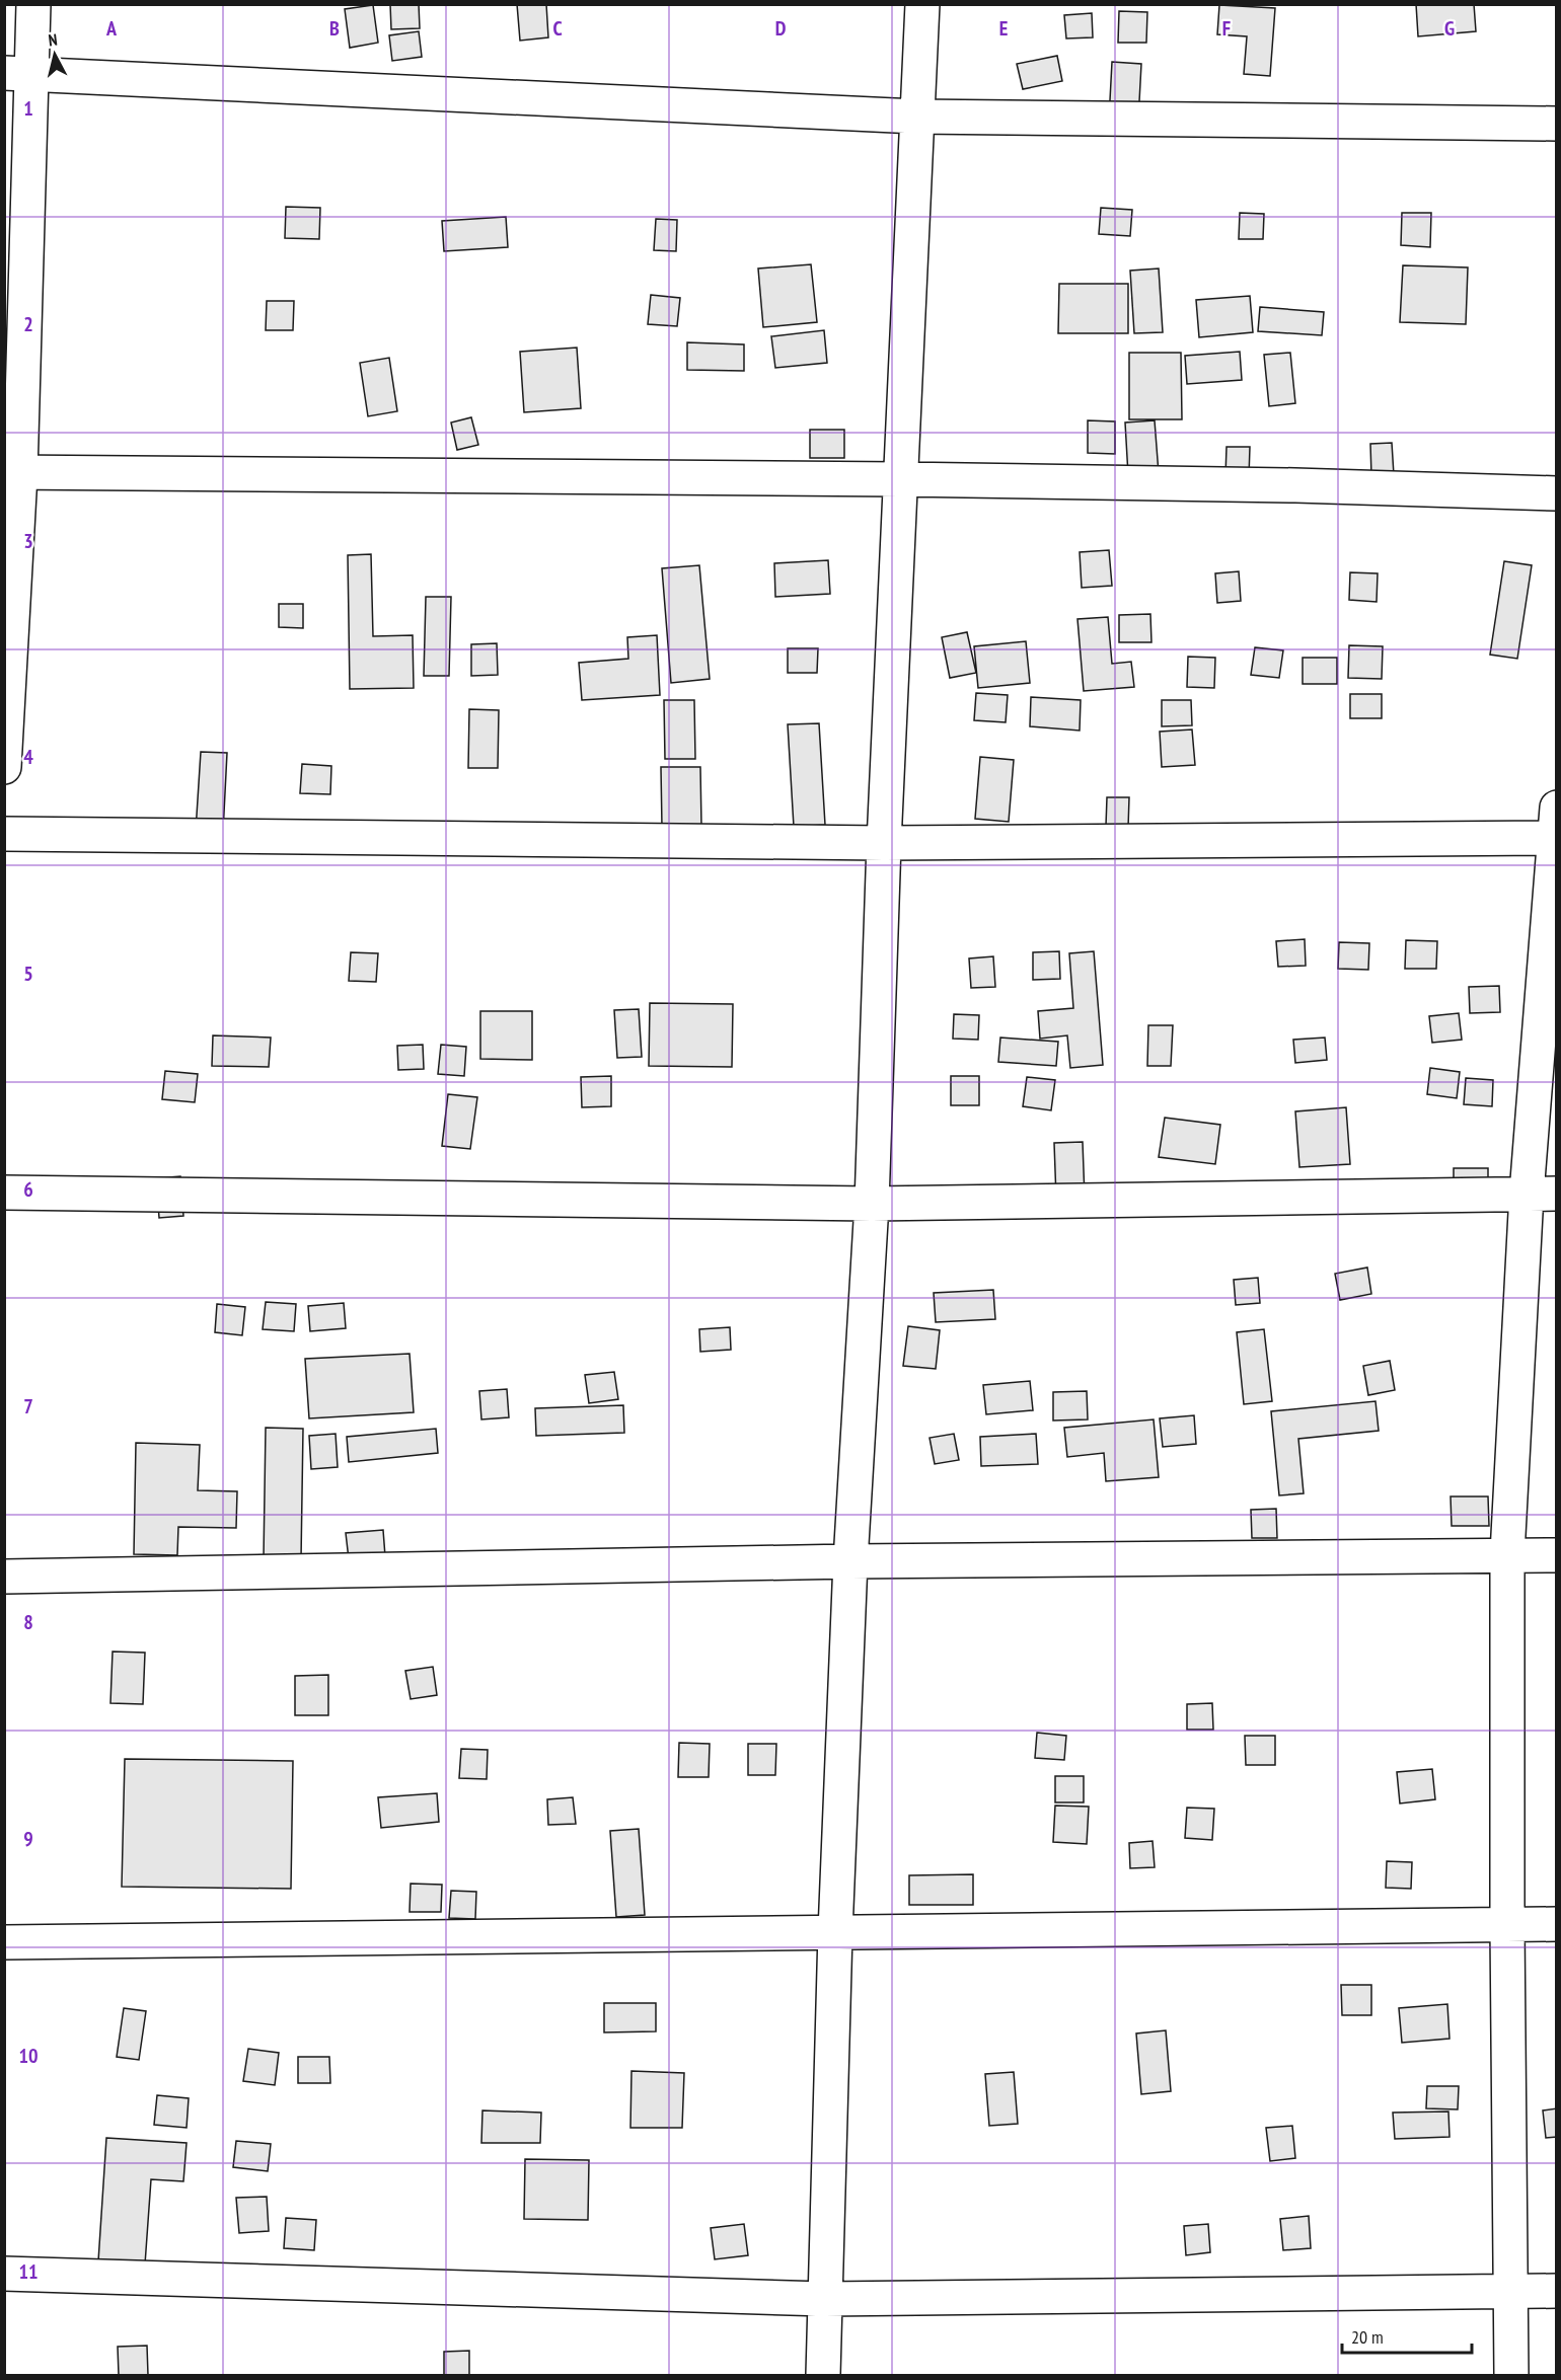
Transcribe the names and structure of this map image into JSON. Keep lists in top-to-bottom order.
{
  "scale_bar": "20 m",
  "north": "top",
  "grid": {
    "columns": [
      "A",
      "B",
      "C",
      "D",
      "E",
      "F",
      "G"
    ],
    "rows": [
      "1",
      "2",
      "3",
      "4",
      "5",
      "6",
      "7",
      "8",
      "9",
      "10",
      "11"
    ]
  }
}
